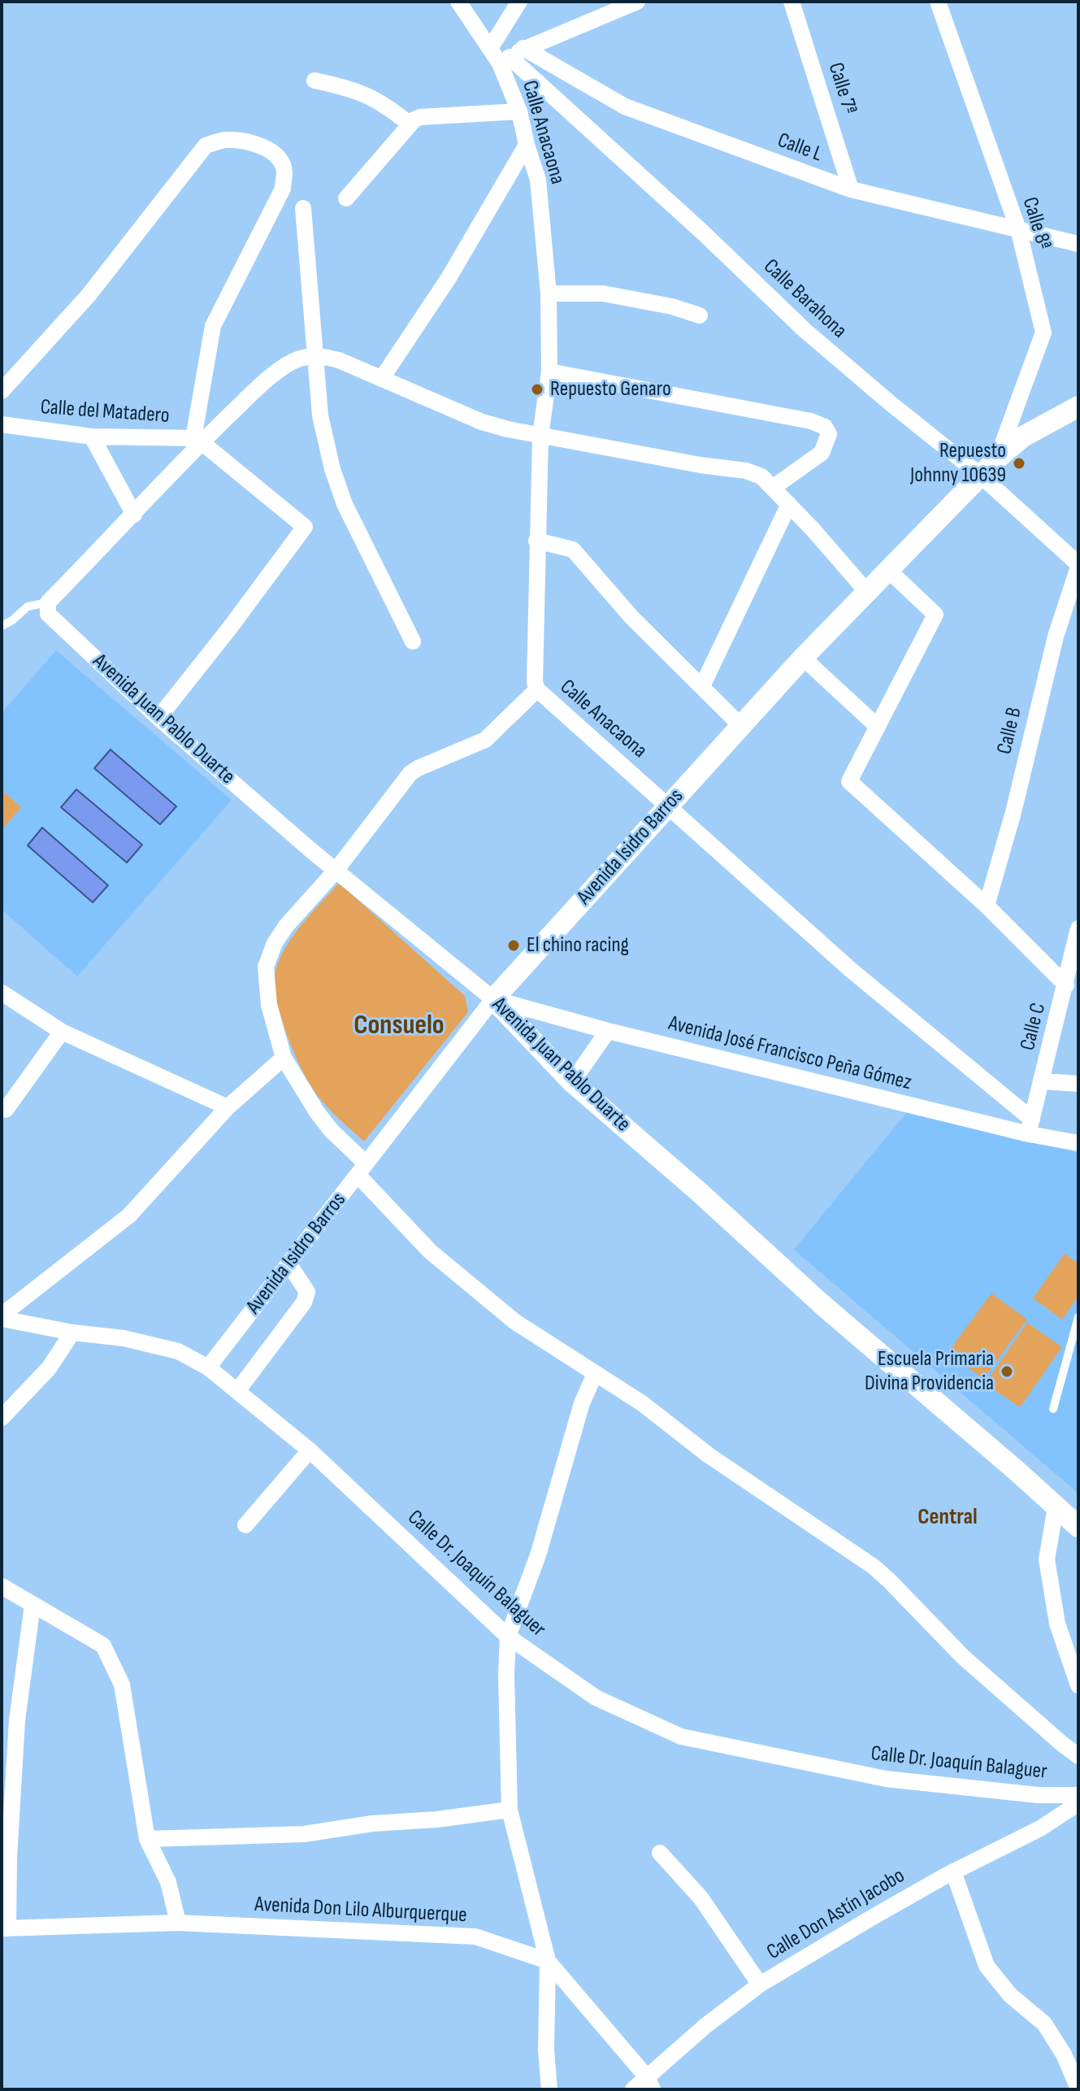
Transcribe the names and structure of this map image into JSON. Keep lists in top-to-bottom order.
{
  "streets": {
    "street": [
      "Calle 7ª",
      "Calle Anacaona",
      "Calle L",
      "Calle 8ª",
      "Calle Barahona",
      "Calle del Matadero",
      "Avenida Juan Pablo Duarte",
      "Calle B",
      "Avenida Isidro Barros",
      "Calle C",
      "Avenida José Francisco Peña Gómez",
      "Calle Dr. Joaquín Balaguer",
      "Avenida Don Lilo Alburquerque",
      "Calle Don Astín Jacobo"
    ]
  },
  "crossings": [
    ["Calle 7ª", "Calle L"],
    ["Calle Anacaona", "Calle L"],
    ["Calle Anacaona", "Calle Barahona"],
    ["Calle Anacaona", "Avenida Isidro Barros"],
    ["Calle Anacaona", "Calle C"],
    ["Calle Anacaona", "Avenida José Francisco Peña Gómez"],
    ["Calle L", "Calle 8ª"],
    ["Calle L", "Calle Barahona"],
    ["Calle 8ª", "Avenida Isidro Barros"],
    ["Calle Barahona", "Calle B"],
    ["Calle Barahona", "Avenida Isidro Barros"],
    ["Avenida Juan Pablo Duarte", "Avenida Isidro Barros"],
    ["Avenida Juan Pablo Duarte", "Avenida José Francisco Peña Gómez"],
    ["Avenida Isidro Barros", "Avenida José Francisco Peña Gómez"],
    ["Avenida Isidro Barros", "Calle Dr. Joaquín Balaguer"],
    ["Calle C", "Avenida José Francisco Peña Gómez"]
  ],
  "districts": ["Consuelo", "Central"],
  "places": [
    "Repuesto Genaro",
    "Repuesto Johnny 10639",
    "El chino racing",
    "Escuela Primaria Divina Providencia"
  ]
}
